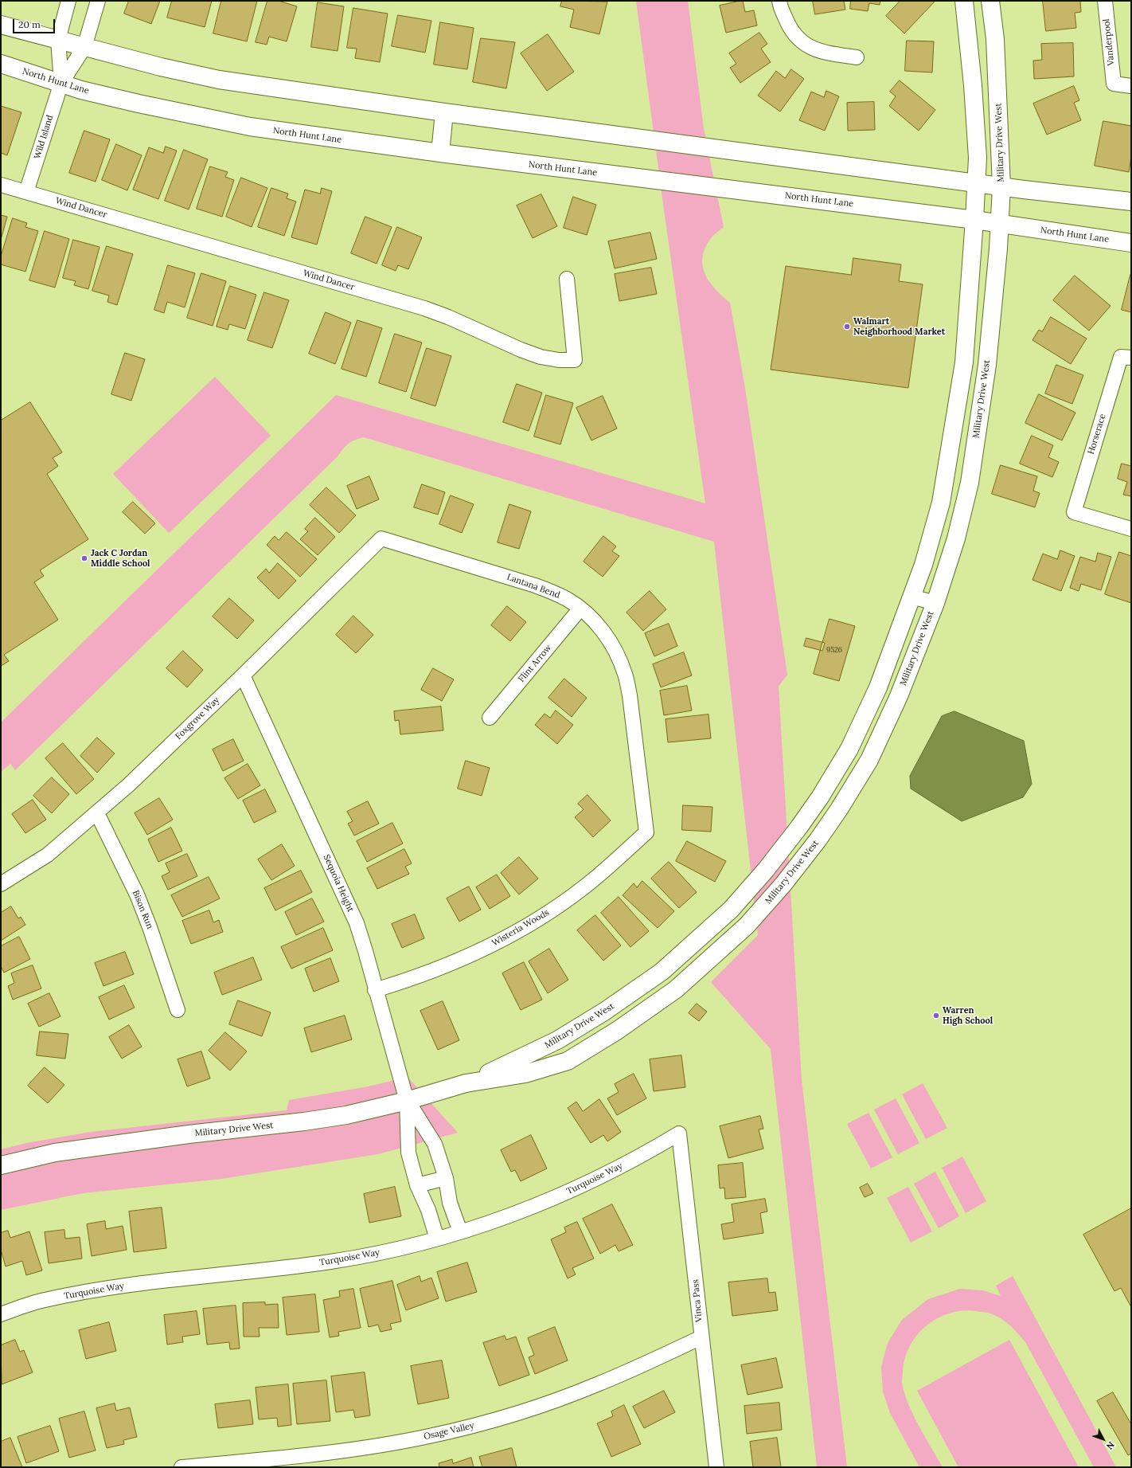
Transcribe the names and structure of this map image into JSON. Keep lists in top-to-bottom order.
{
  "streets": {
    "main road": ["North Hunt Lane", "Military Drive West"],
    "street": [
      "Vanderpool",
      "Wild Island",
      "Wind Dancer",
      "Horserace",
      "Lantana Bend",
      "Flint Arrow",
      "Foxgrove Way",
      "Sequoia Height",
      "Bison Run",
      "Wisteria Woods",
      "Turquoise Way",
      "Vinca Pass",
      "Osage Valley"
    ]
  },
  "crossings": [
    ["North Hunt Lane", "Wild Island"],
    ["North Hunt Lane", "Military Drive West"],
    ["Wild Island", "Wind Dancer"],
    ["Military Drive West", "Sequoia Height"],
    ["Lantana Bend", "Flint Arrow"],
    ["Lantana Bend", "Foxgrove Way"],
    ["Lantana Bend", "Wisteria Woods"],
    ["Foxgrove Way", "Sequoia Height"],
    ["Foxgrove Way", "Bison Run"],
    ["Sequoia Height", "Wisteria Woods"],
    ["Sequoia Height", "Turquoise Way"],
    ["Turquoise Way", "Vinca Pass"],
    ["Vinca Pass", "Osage Valley"]
  ],
  "places": ["Walmart Neighborhood Market", "Jack C Jordan Middle School", "Warren High School"],
  "house_numbers": ["9526"],
  "scale_bar": "20 m",
  "north": "bottom right"
}
